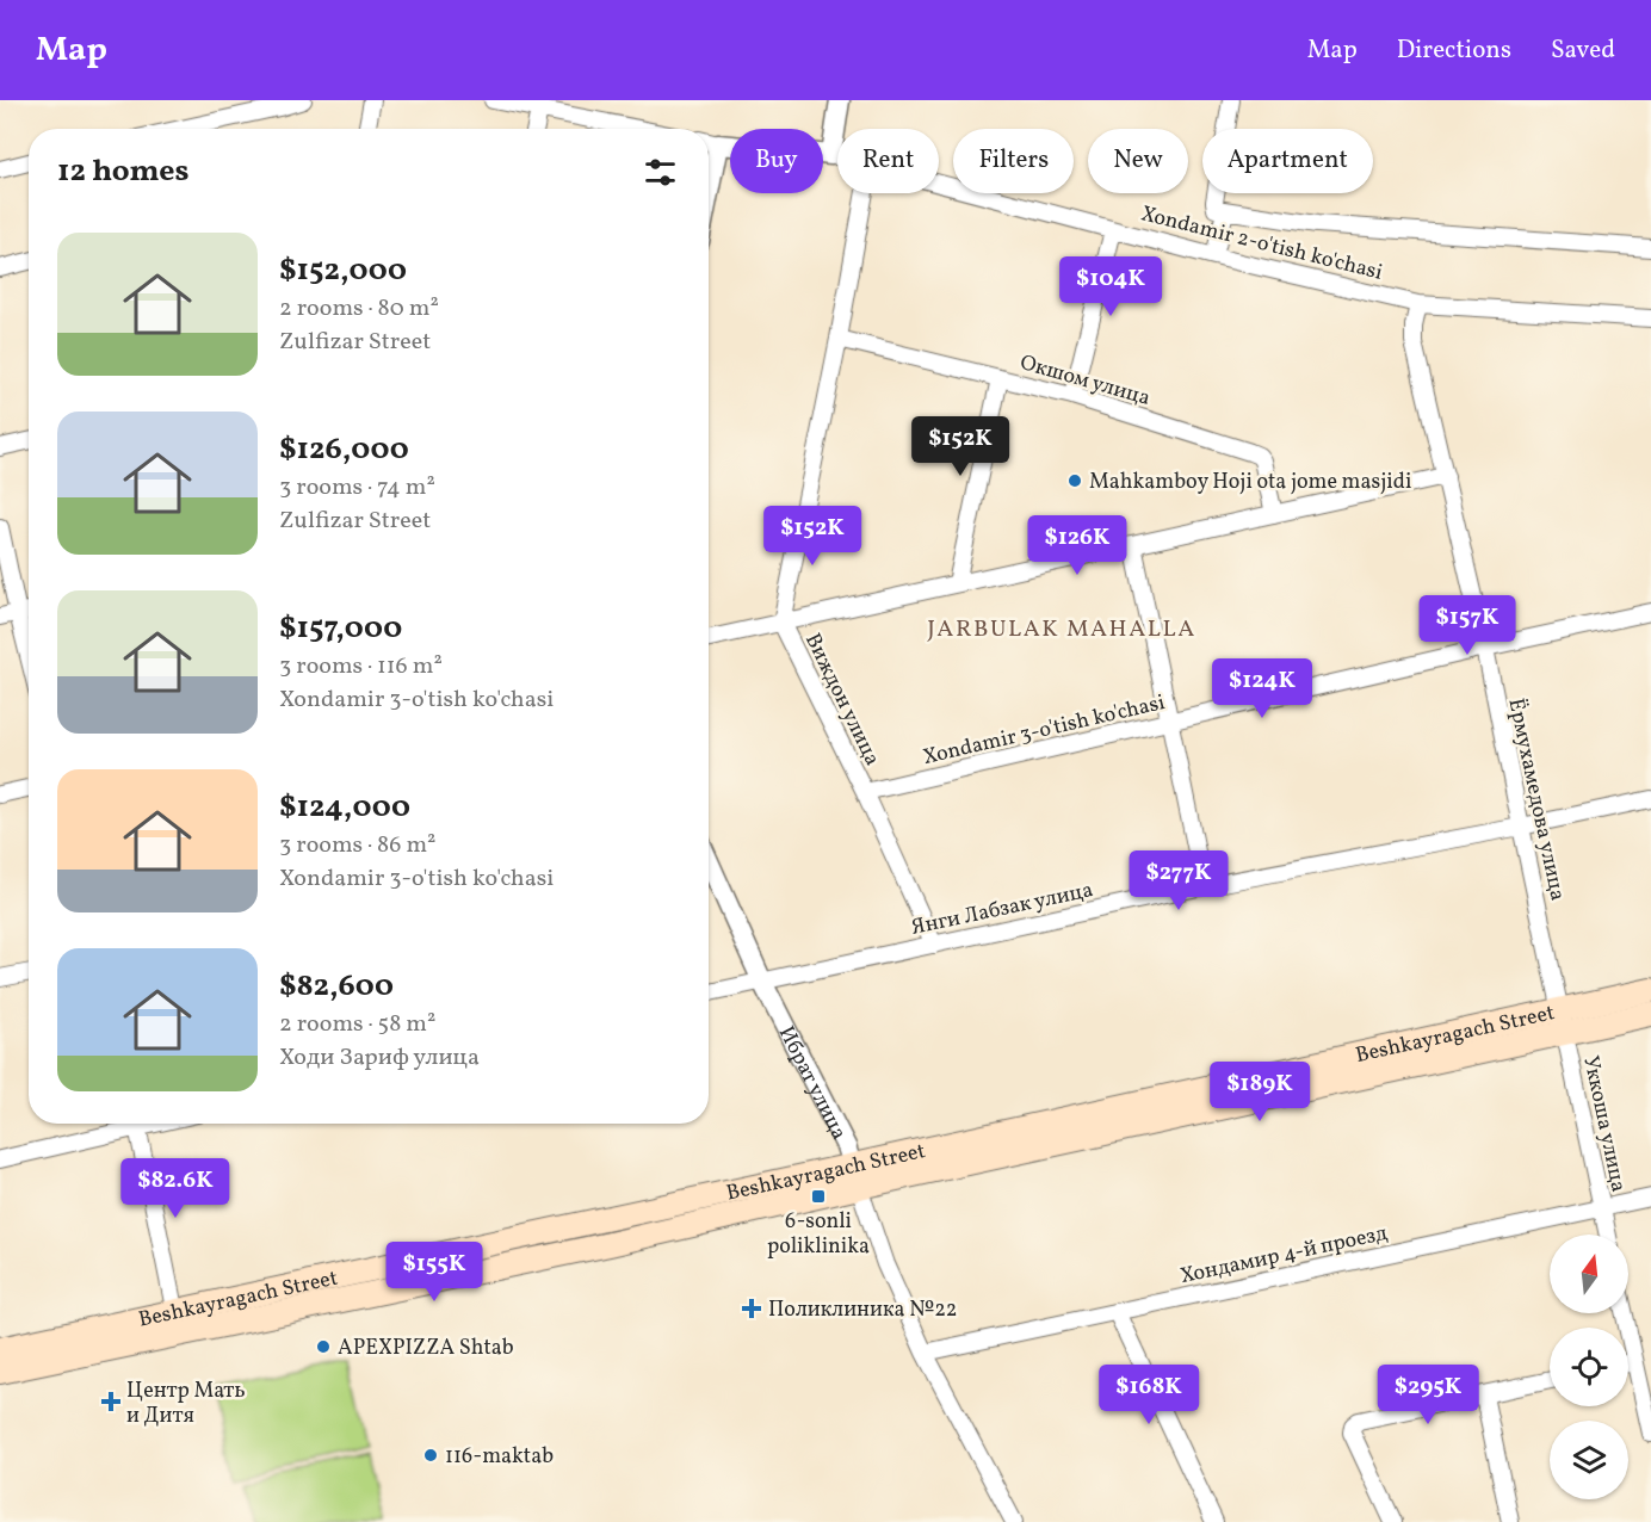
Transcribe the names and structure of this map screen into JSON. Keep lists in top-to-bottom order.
{
  "streets": {
    "main road": ["Beshkayragach Street"],
    "street": [
      "Xondamir 2-o'tish ko'chasi",
      "Окшом улица",
      "Виждон улица",
      "Xondamir 3-o'tish ko'chasi",
      "Ёрмухамедова улица",
      "Янги Лабзак улица",
      "Ибрат улица",
      "Уккоша улица",
      "Хондамир 4-й проезд"
    ]
  },
  "crossings": [
    ["Xondamir 2-o'tish ko'chasi", "Ёрмухамедова улица"],
    ["Окшом улица", "Виждон улица"],
    ["Виждон улица", "Xondamir 3-o'tish ko'chasi"],
    ["Виждон улица", "Янги Лабзак улица"],
    ["Xondamir 3-o'tish ko'chasi", "Ёрмухамедова улица"],
    ["Ёрмухамедова улица", "Янги Лабзак улица"],
    ["Ёрмухамедова улица", "Beshkayragach Street"],
    ["Ёрмухамедова улица", "Уккоша улица"],
    ["Янги Лабзак улица", "Ибрат улица"],
    ["Beshkayragach Street", "Ибрат улица"],
    ["Beshkayragach Street", "Уккоша улица"],
    ["Ибрат улица", "Хондамир 4-й проезд"],
    ["Уккоша улица", "Хондамир 4-й проезд"]
  ],
  "districts": ["JARBULAK MAHALLA"],
  "places": {
    "other": ["Mahkamboy Hoji ota jome masjidi", "APEXPIZZA Shtab", "116-maktab"],
    "transit": ["6-sonli poliklinika"],
    "health": ["Поликлиника №22", "Центр Мать и Дитя"]
  },
  "north": "top",
  "page": {
    "header": "Map",
    "nav": ["Map", "Directions", "Saved"],
    "chip": [
      "Buy",
      "Rent",
      "Filters",
      "New",
      "Apartment"
    ],
    "heading": "12 homes",
    "list": [
      {
        "name": "$152,000",
        "note": "2 rooms · 80 m² · Zulfizar Street"
      },
      {
        "name": "$126,000",
        "note": "3 rooms · 74 m² · Zulfizar Street"
      },
      {
        "name": "$157,000",
        "note": "3 rooms · 116 m² · Xondamir 3-o'tish ko'chasi"
      },
      {
        "name": "$124,000",
        "note": "3 rooms · 86 m² · Xondamir 3-o'tish ko'chasi"
      },
      {
        "name": "$82,600",
        "note": "2 rooms · 58 m² · Ходи Зариф улица"
      }
    ],
    "price": [
      "$104K",
      "$152K",
      "$152K",
      "$126K",
      "$157K",
      "$124K",
      "$277K",
      "$189K",
      "$82.6K",
      "$155K",
      "$168K",
      "$295K"
    ]
  }
}
